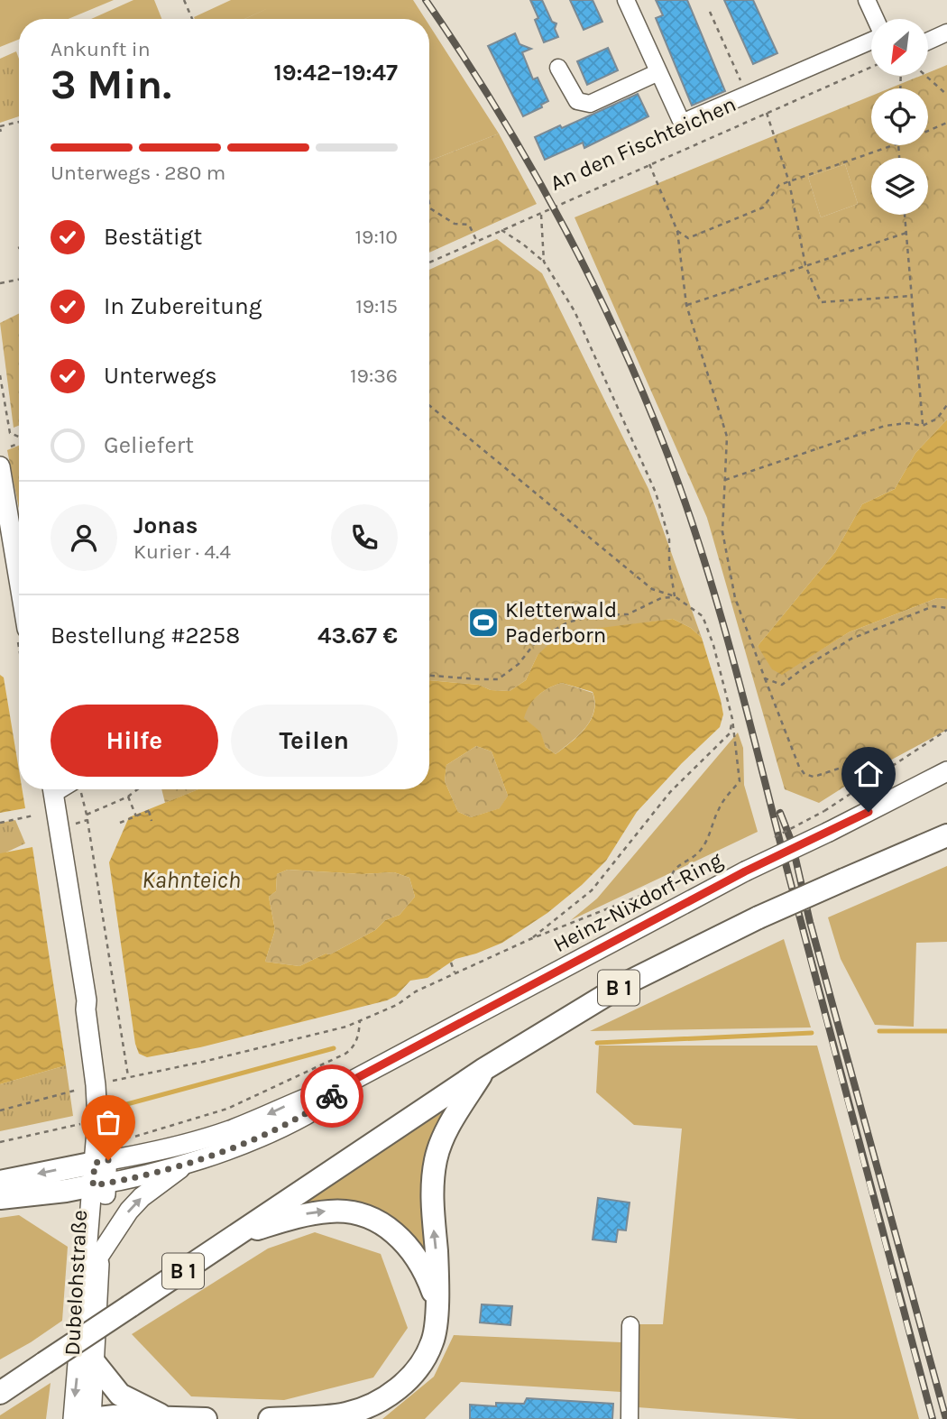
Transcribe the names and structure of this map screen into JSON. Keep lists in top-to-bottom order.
{
  "streets": {
    "highway": ["B 1"],
    "main road": ["Heinz-Nixdorf-Ring", "Dubelohstraße"],
    "street": ["An den Fischteichen"]
  },
  "crossings": [
    ["Heinz-Nixdorf-Ring", "Dubelohstraße"]
  ],
  "water": ["Kahnteich"],
  "places": {
    "sports": ["Kletterwald Paderborn"]
  },
  "north": "bottom left",
  "page": {
    "heading": ["3 Min.", "Ankunft in", "19:42–19:47"],
    "panel": [
      "Jonas",
      "Kurier · 4.4",
      "Bestellung #2258",
      "43.67 €"
    ],
    "bar": "Unterwegs · 280 m",
    "list": [
      ["Bestätigt", "19:10"],
      ["In Zubereitung", "19:15"],
      ["Unterwegs", "19:36"],
      "Geliefert"
    ],
    "buttons": ["Hilfe", "Teilen"]
  }
}
